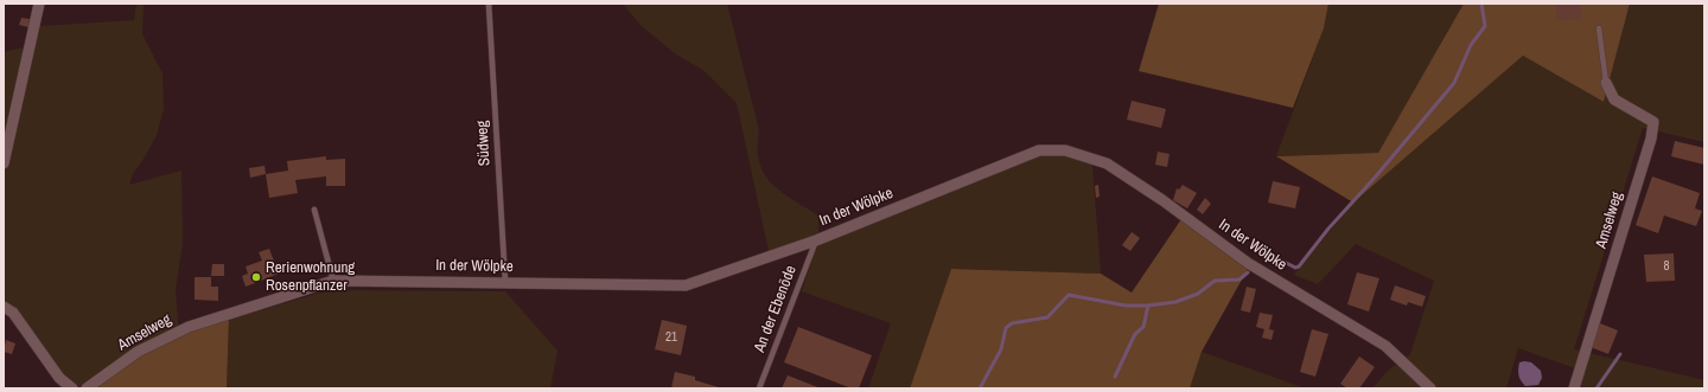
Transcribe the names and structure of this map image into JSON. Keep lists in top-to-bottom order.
{
  "streets": {
    "street": ["In der Wölpke", "Amselweg"],
    "lane": ["Südweg", "An der Ebenöde"]
  },
  "crossings": [
    ["Südweg", "In der Wölpke"],
    ["In der Wölpke", "Amselweg"],
    ["In der Wölpke", "An der Ebenöde"]
  ],
  "places": ["Rerienwohnung Rosenpflanzer"],
  "house_numbers": ["8", "21"]
}
